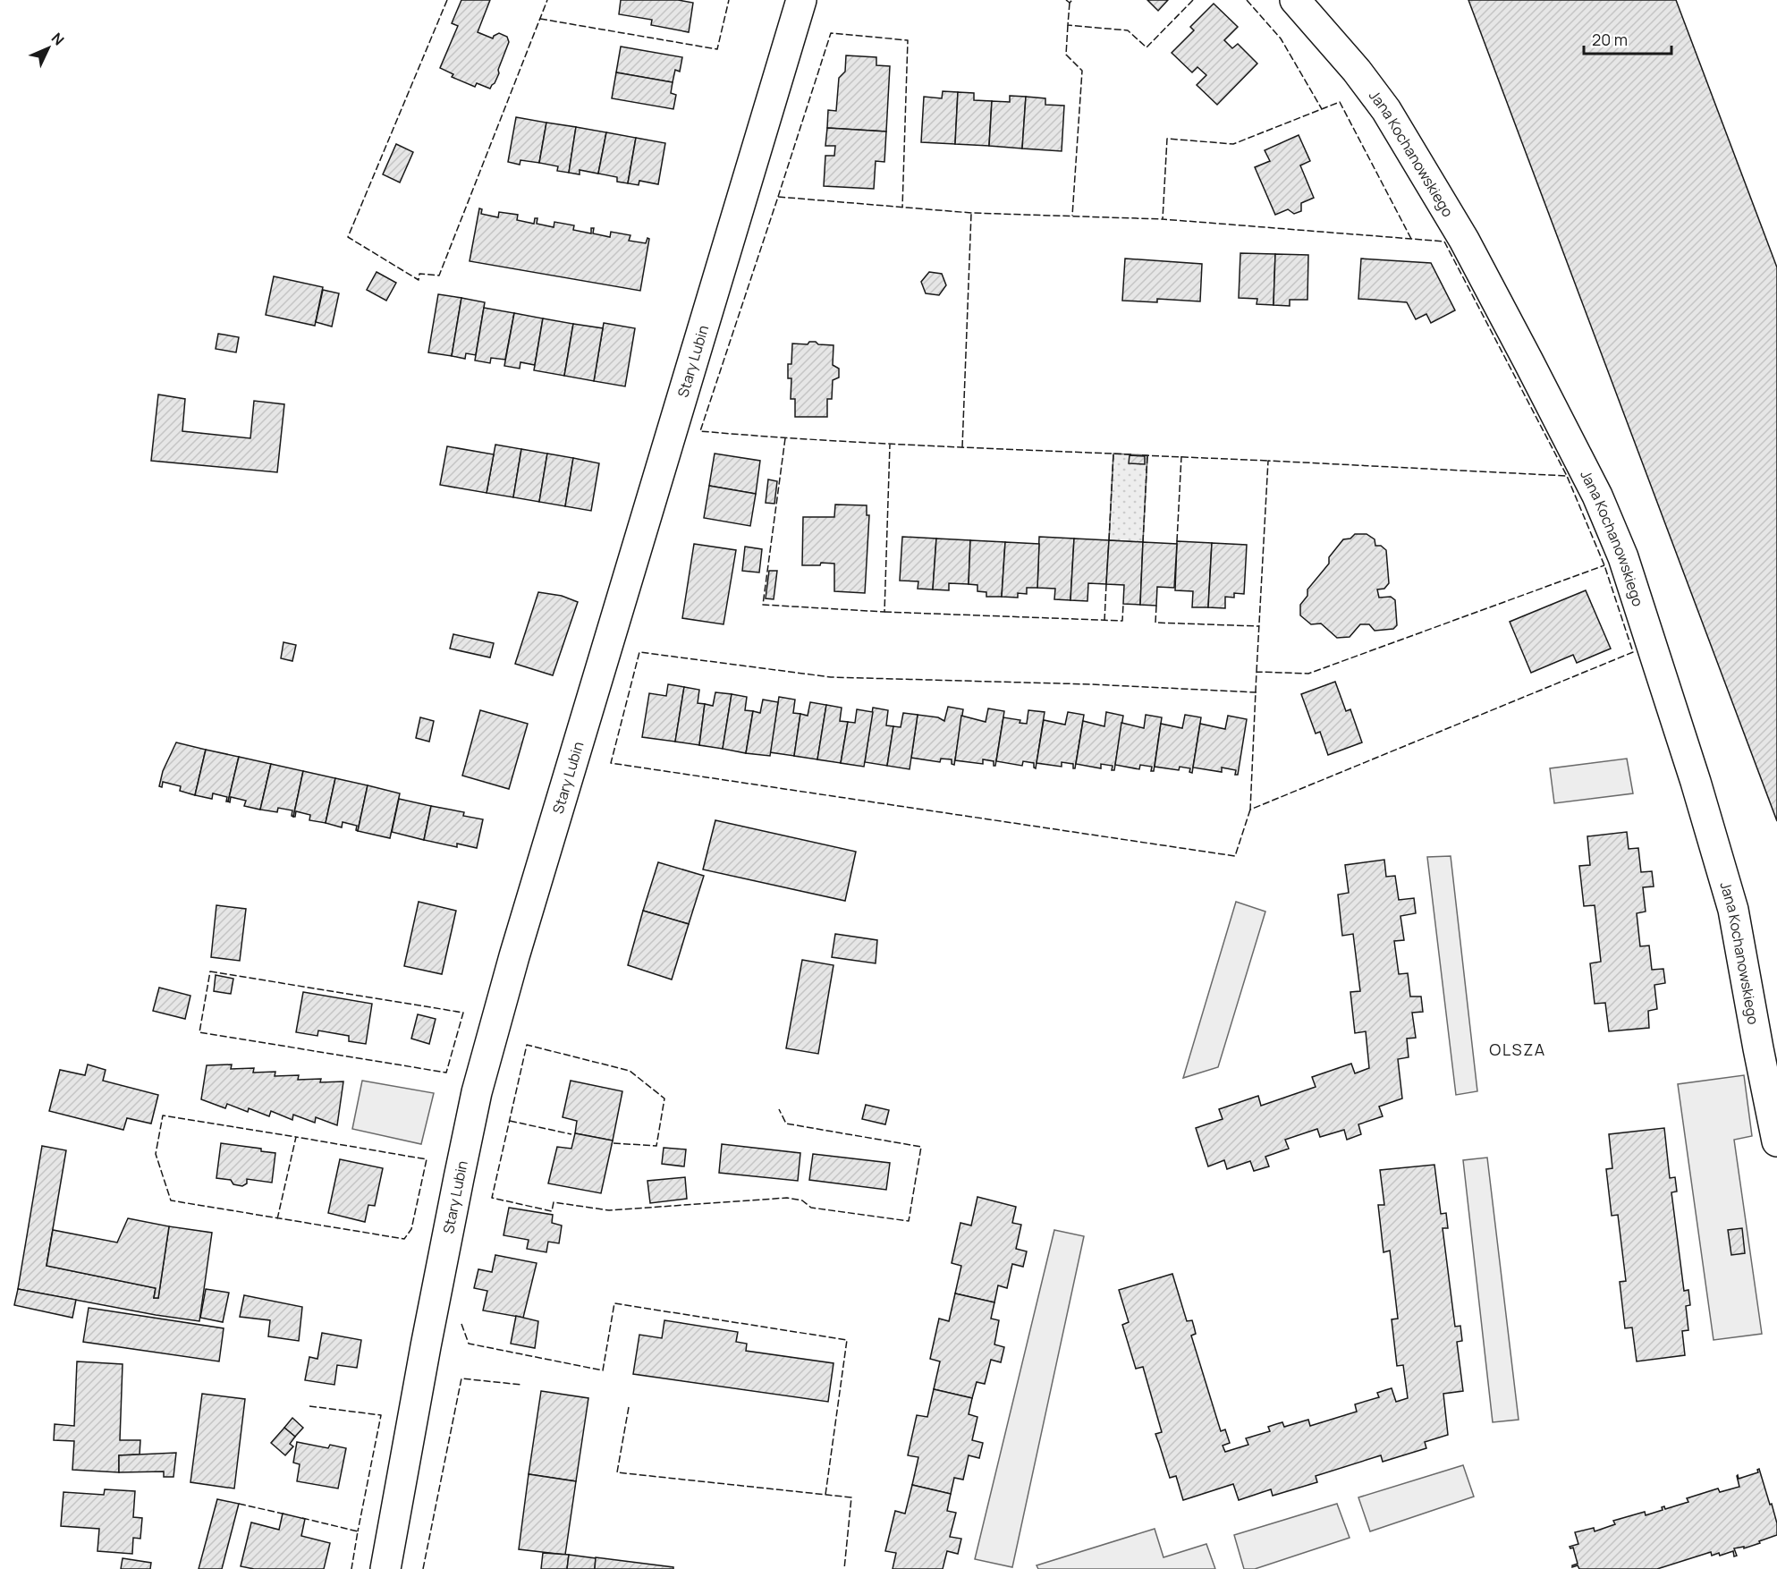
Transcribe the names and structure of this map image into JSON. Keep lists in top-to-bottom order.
{
  "streets": {
    "street": ["Jana Kochanowskiego", "Stary Lubin"]
  },
  "districts": ["OLSZA"],
  "scale_bar": "20 m",
  "north": "top right"
}
